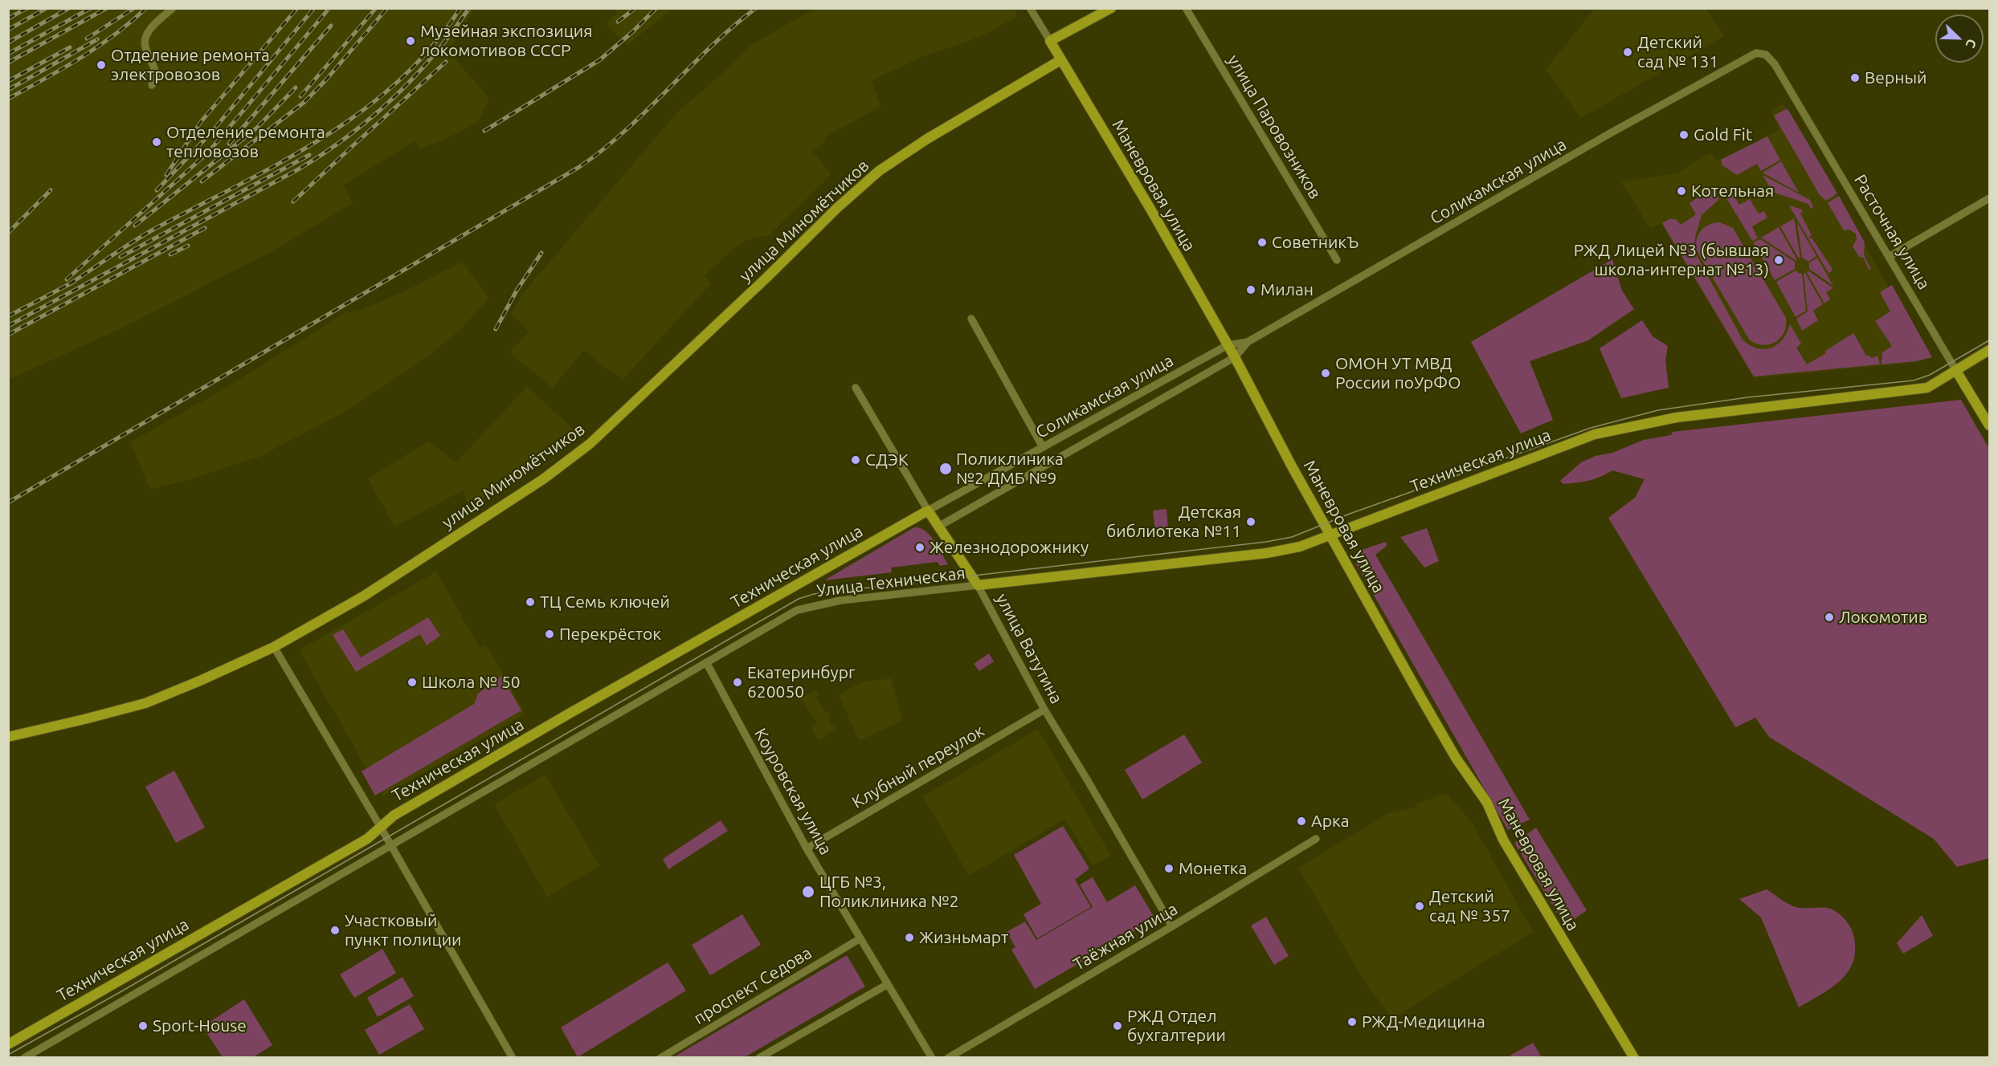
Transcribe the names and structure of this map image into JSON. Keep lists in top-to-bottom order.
{
  "streets": {
    "street": [
      "улица Паровозников",
      "Соликамская улица",
      "Маневровая улица",
      "улица Миномётчиков",
      "Расточная улица",
      "Техническая улица",
      "Улица Техническая",
      "улица Ватутина",
      "Клубный переулок",
      "Коуровская улица",
      "Таёжная улица",
      "проспект Седова"
    ]
  },
  "crossings": [
    ["Соликамская улица", "Маневровая улица"],
    ["Соликамская улица", "Расточная улица"],
    ["Соликамская улица", "Техническая улица"],
    ["Соликамская улица", "улица Ватутина"],
    ["Маневровая улица", "улица Миномётчиков"],
    ["Маневровая улица", "Техническая улица"],
    ["Расточная улица", "Техническая улица"],
    ["Техническая улица", "Улица Техническая"],
    ["Техническая улица", "улица Ватутина"],
    ["Улица Техническая", "улица Ватутина"],
    ["Улица Техническая", "Коуровская улица"],
    ["улица Ватутина", "Клубный переулок"],
    ["улица Ватутина", "Таёжная улица"],
    ["Клубный переулок", "Коуровская улица"],
    ["Коуровская улица", "проспект Седова"]
  ],
  "places": [
    "Музейная экспозиция локомотивов СССР",
    "Детский сад № 131",
    "Отделение ремонта электровозов",
    "Верный",
    "Gold Fit",
    "Отделение ремонта тепловозов",
    "Котельная",
    "СоветникЪ",
    "РЖД Лицей №3 (бывшая школа-интернат №13)",
    "Милан",
    "ОМОН УТ МВД России поУрФО",
    "СДЭК",
    "Поликлиника №2 ДМБ №9",
    "Детская библиотека №11",
    "Железнодорожнику",
    "ТЦ Семь ключей",
    "Локомотив",
    "Перекрёсток",
    "Школа № 50",
    "Екатеринбург 620050",
    "Арка",
    "Монетка",
    "ЦГБ №3, Поликлиника №2",
    "Детский сад № 357",
    "Участковый пункт полиции",
    "Жизньмарт",
    "РЖД-Медицина",
    "Sport-House",
    "РЖД Отдел бухгалтерии"
  ],
  "north": "bottom right"
}
